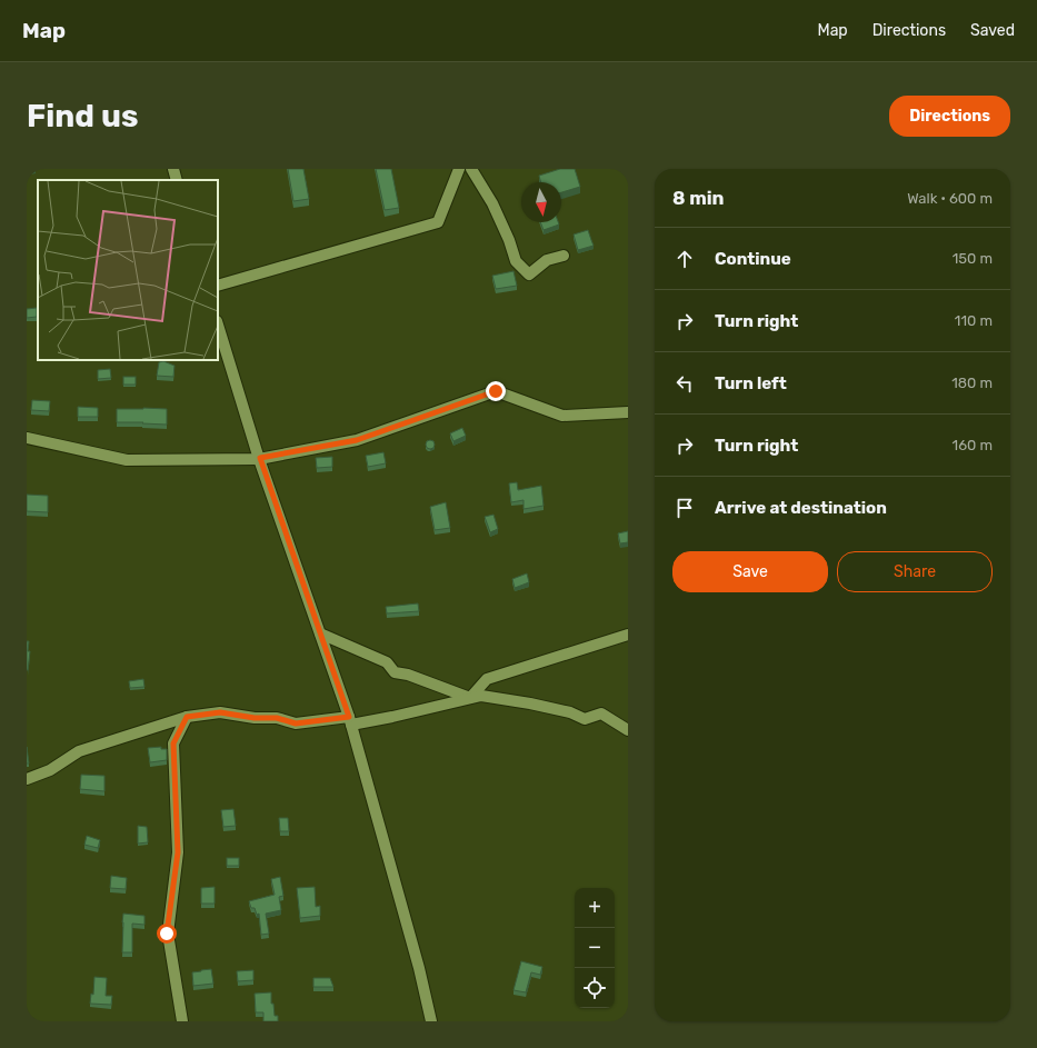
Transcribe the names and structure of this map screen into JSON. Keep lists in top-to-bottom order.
{
  "north": "bottom",
  "page": {
    "header": "Map",
    "nav": ["Map", "Directions", "Saved"],
    "buttons": [
      "Directions",
      ["Save", "Share"]
    ],
    "title": "Find us",
    "heading": ["8 min", "Walk · 600 m"],
    "list": [
      ["Continue", "150 m"],
      ["Turn right", "110 m"],
      ["Turn left", "180 m"],
      ["Turn right", "160 m"],
      "Arrive at destination"
    ],
    "map_buttons": ["+", "−"]
  }
}
